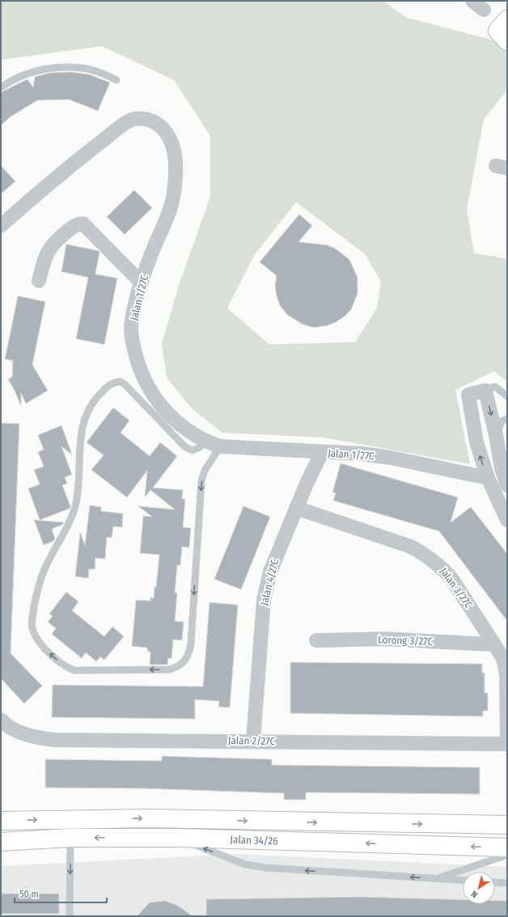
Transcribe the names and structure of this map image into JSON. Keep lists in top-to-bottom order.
{
  "streets": {
    "main road": ["Jalan 34/26"],
    "street": [
      "Jalan 1/27C",
      "Jalan 4/27C",
      "Jalan 3/27C",
      "Lorong 3/27C",
      "Jalan 2/27C"
    ]
  },
  "crossings": [
    ["Jalan 1/27C", "Jalan 4/27C"],
    ["Jalan 4/27C", "Jalan 3/27C"],
    ["Jalan 4/27C", "Jalan 2/27C"],
    ["Jalan 3/27C", "Lorong 3/27C"]
  ],
  "scale_bar": "50 m",
  "north": "bottom left"
}
